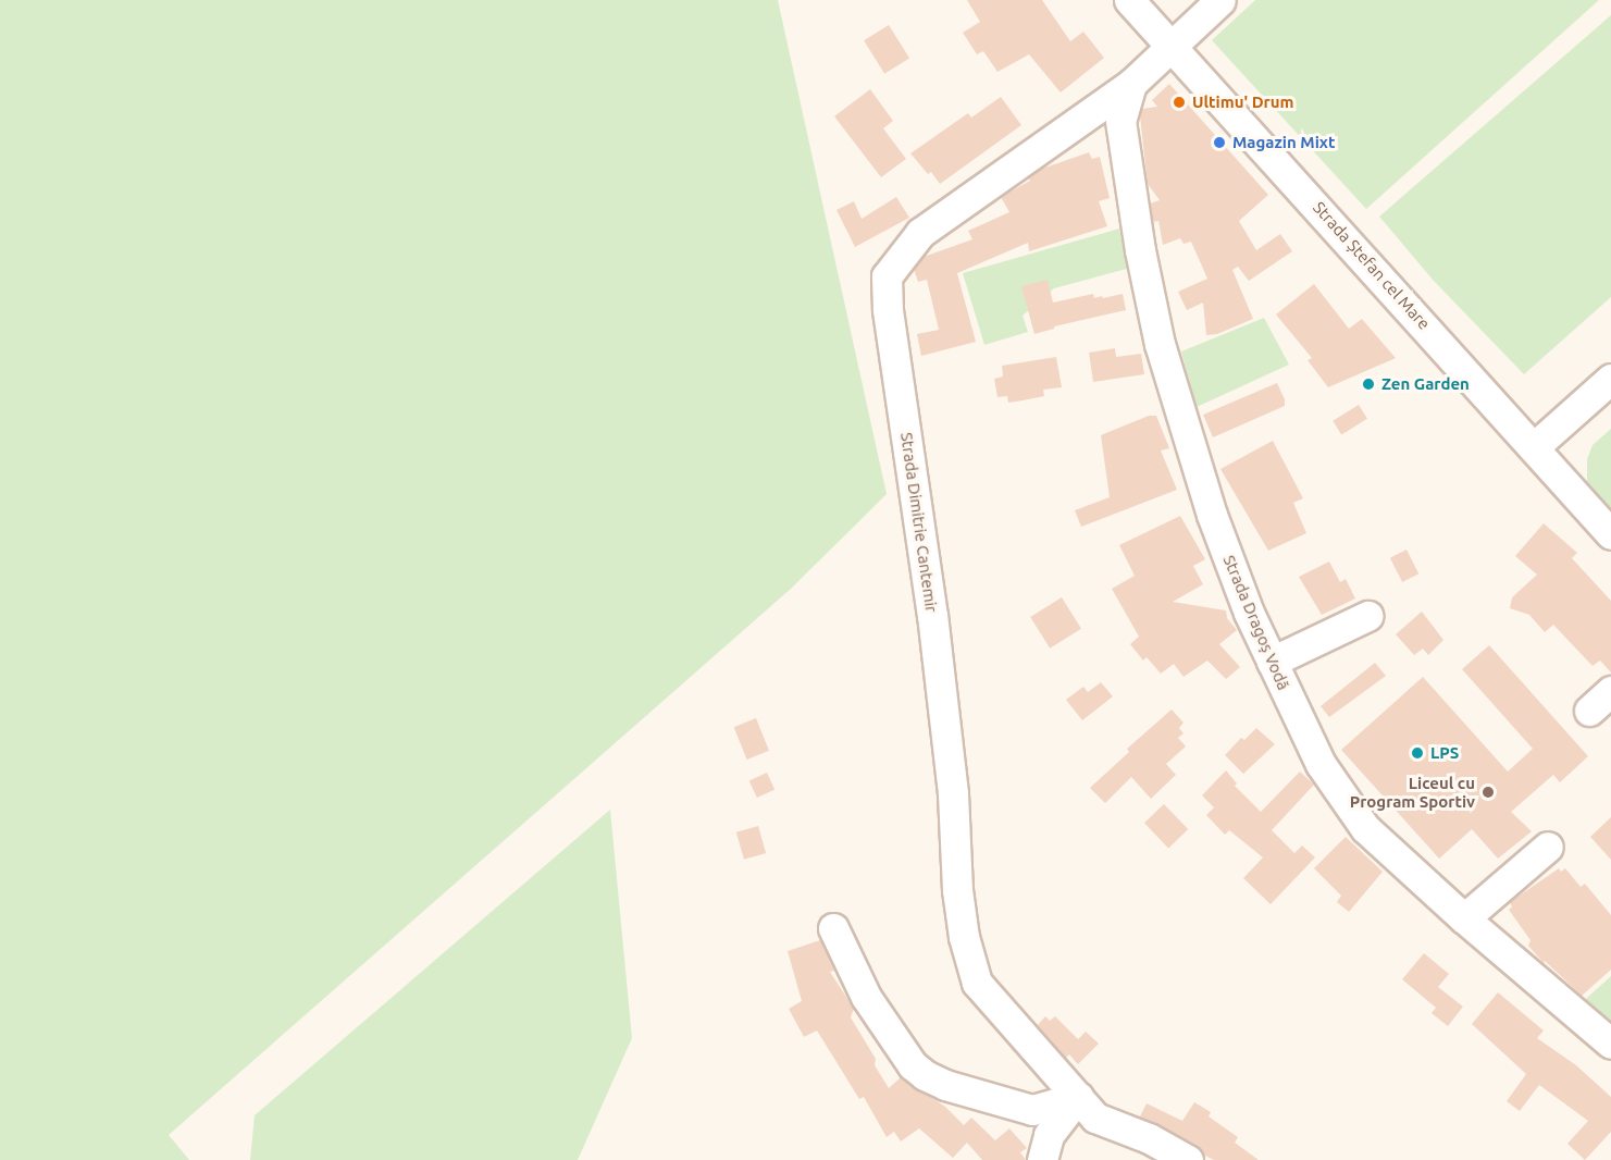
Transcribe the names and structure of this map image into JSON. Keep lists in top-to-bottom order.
{
  "streets": {
    "street": ["Strada Ștefan cel Mare", "Strada Dimitrie Cantemir", "Strada Dragoș Vodă"]
  },
  "crossings": [
    ["Strada Ștefan cel Mare", "Strada Dimitrie Cantemir"],
    ["Strada Dimitrie Cantemir", "Strada Dragoș Vodă"]
  ],
  "places": [
    "Ultimu' Drum",
    "Magazin Mixt",
    "Zen Garden",
    "LPS",
    "Liceul cu Program Sportiv"
  ]
}
